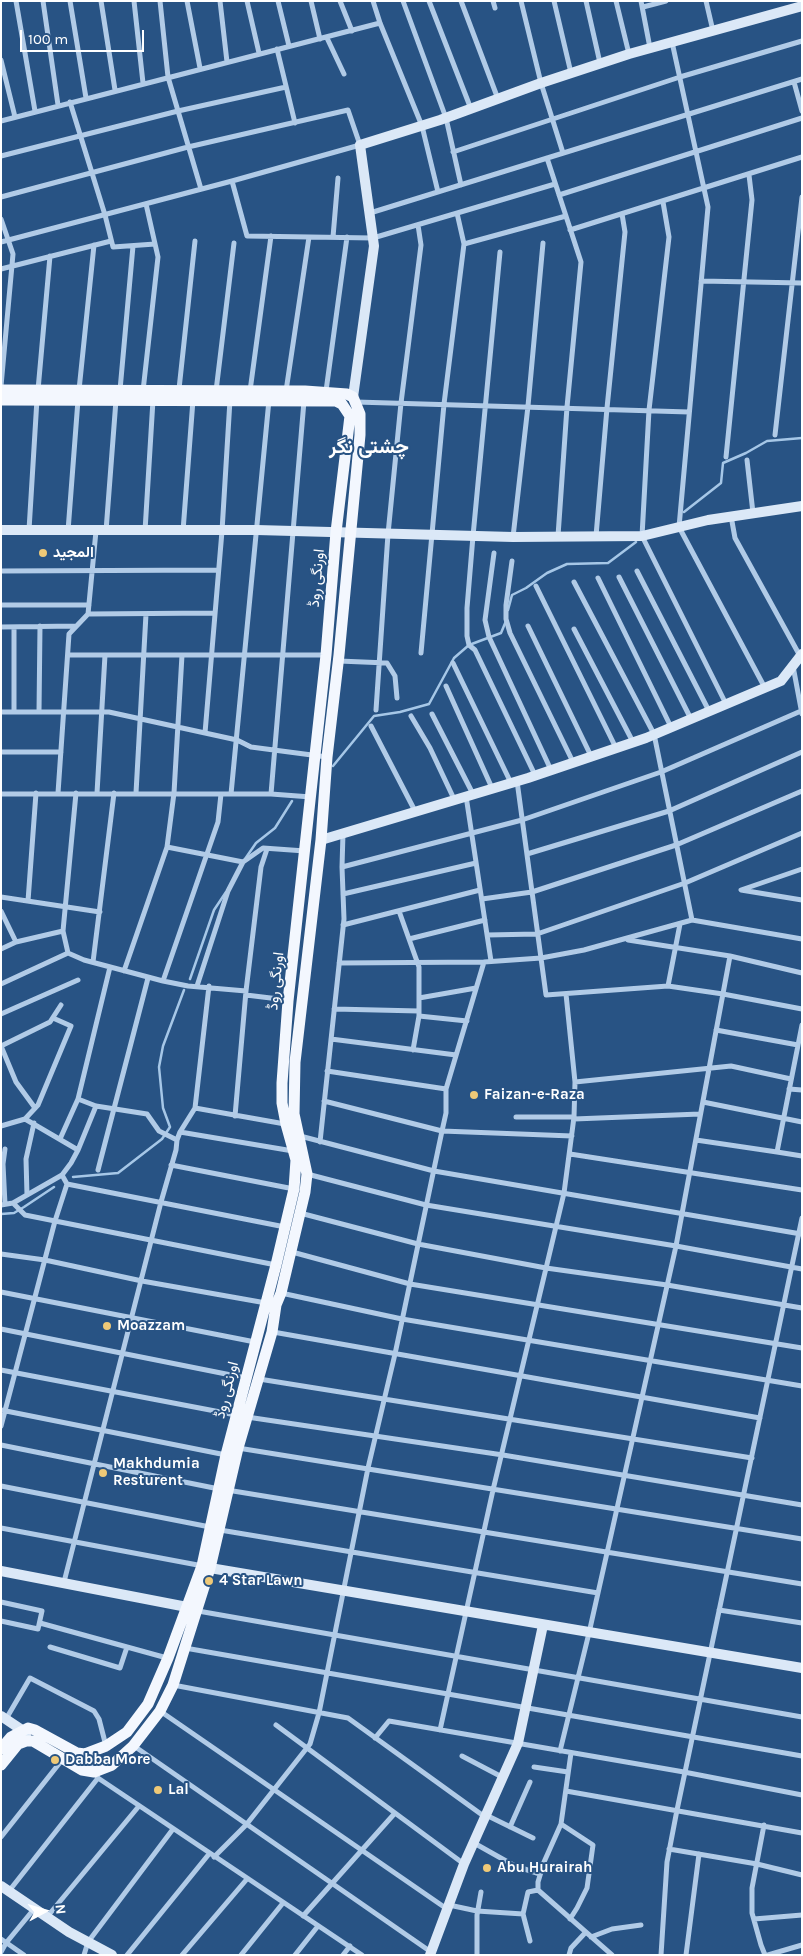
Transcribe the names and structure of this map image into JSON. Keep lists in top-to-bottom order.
{
  "streets": {
    "main road": ["اورنگی روڈ"]
  },
  "districts": ["چشتی نگر"],
  "places": [
    "المجید",
    "Faizan-e-Raza",
    "Moazzam",
    "Makhdumia Resturent",
    "4 Star Lawn",
    "Dabba More",
    "Lal",
    "Abu Hurairah"
  ],
  "scale_bar": "100 m",
  "north": "right"
}
